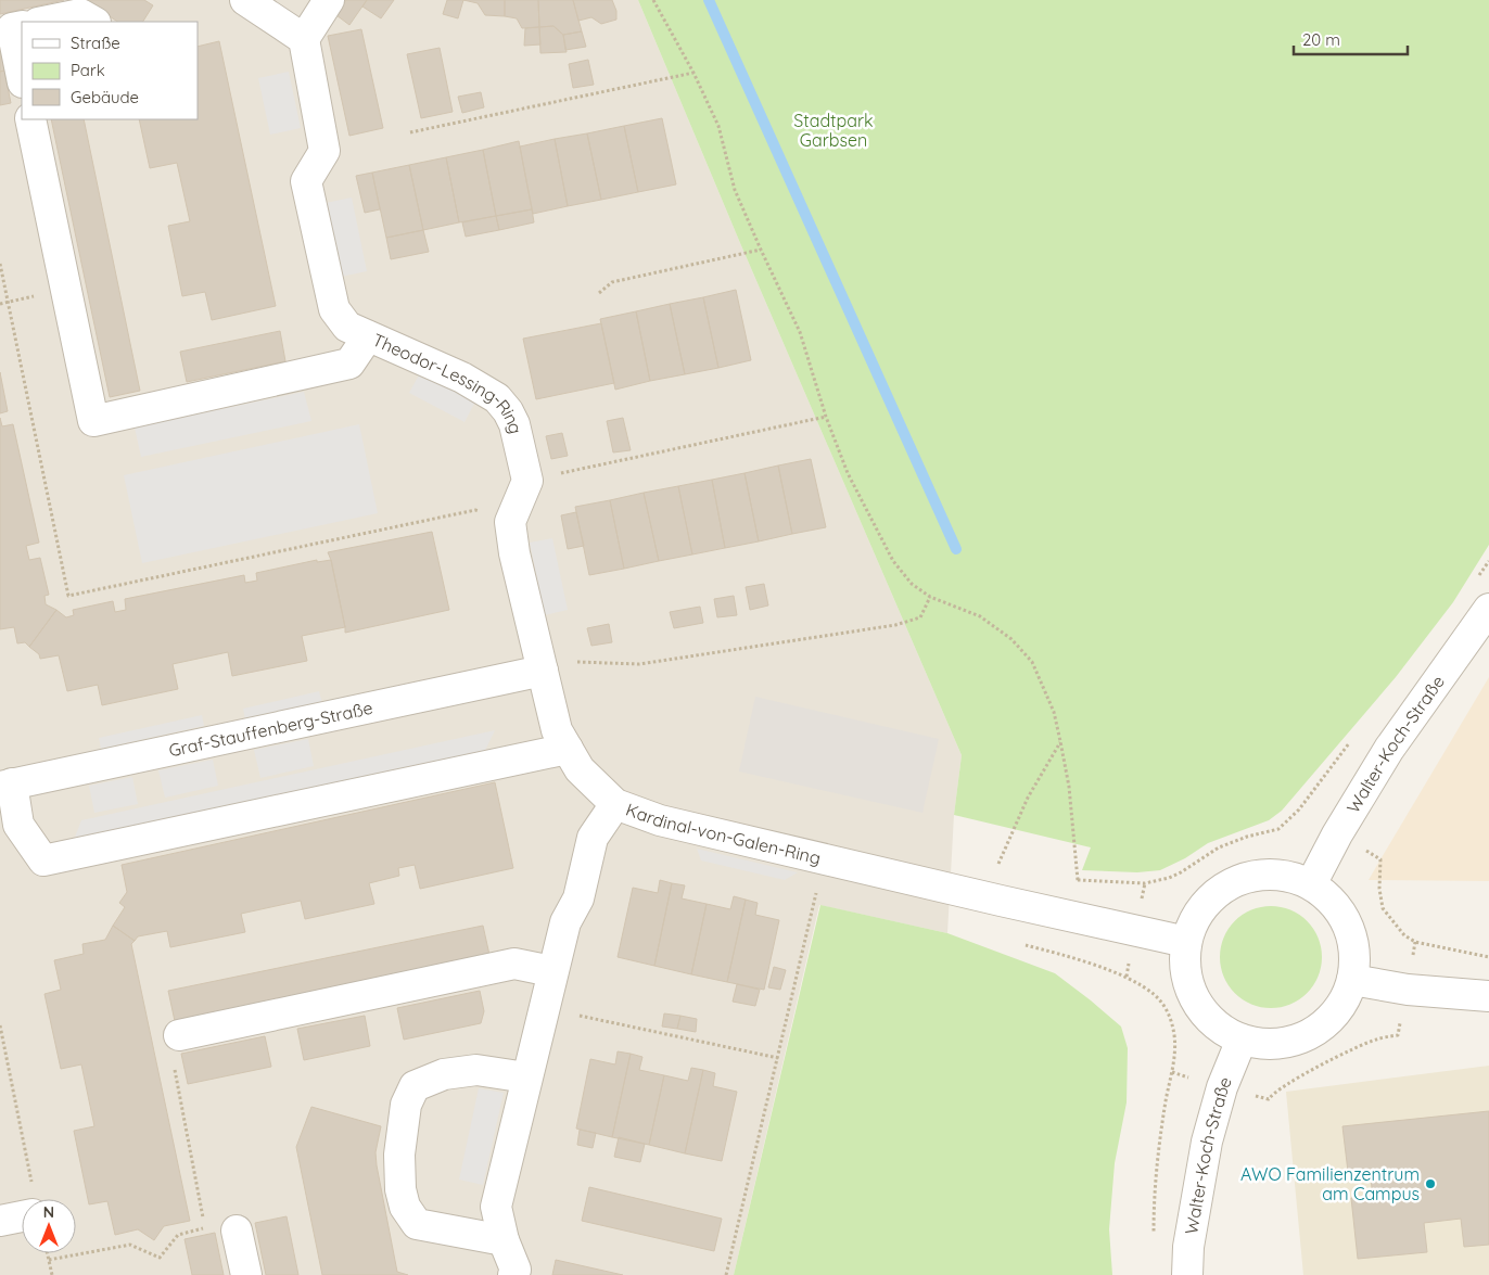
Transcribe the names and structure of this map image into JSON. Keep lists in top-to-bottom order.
{
  "streets": {
    "street": [
      "Theodor-Lessing-Ring",
      "Graf-Stauffenberg-Straße",
      "Walter-Koch-Straße",
      "Kardinal-von-Galen-Ring"
    ]
  },
  "crossings": [
    ["Walter-Koch-Straße", "Kardinal-von-Galen-Ring"]
  ],
  "parks": ["Stadtpark Garbsen"],
  "places": ["AWO Familienzentrum am Campus"],
  "legend": ["Straße", "Park", "Gebäude"],
  "scale_bar": "20 m",
  "north": "top"
}
